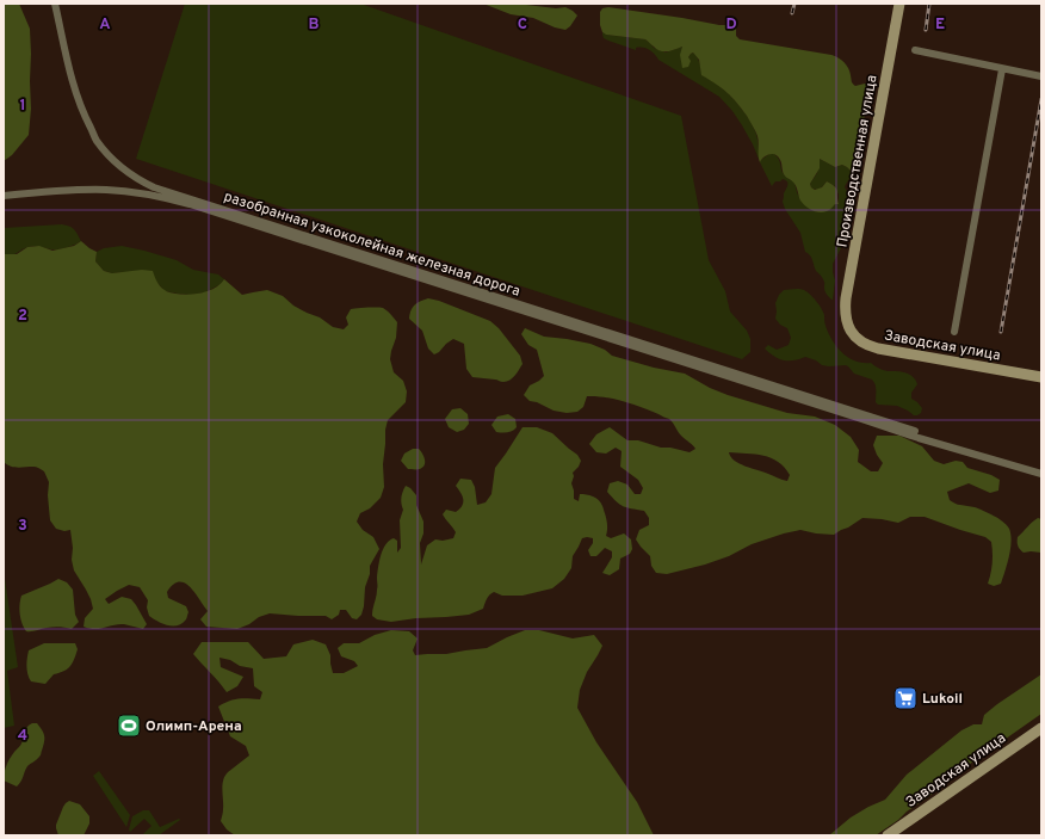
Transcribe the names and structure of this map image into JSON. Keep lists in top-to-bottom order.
{
  "streets": {
    "main road": ["Производственная улица", "Заводская улица"],
    "street": ["разобранная узкоколейная железная дорога"]
  },
  "crossings": [
    ["Производственная улица", "Заводская улица"]
  ],
  "places": {
    "supermarket": ["Lukoil"],
    "sports": ["Олимп-Арена"]
  },
  "grid": {
    "columns": [
      "A",
      "B",
      "C",
      "D",
      "E"
    ],
    "rows": [
      "1",
      "2",
      "3",
      "4"
    ]
  }
}
